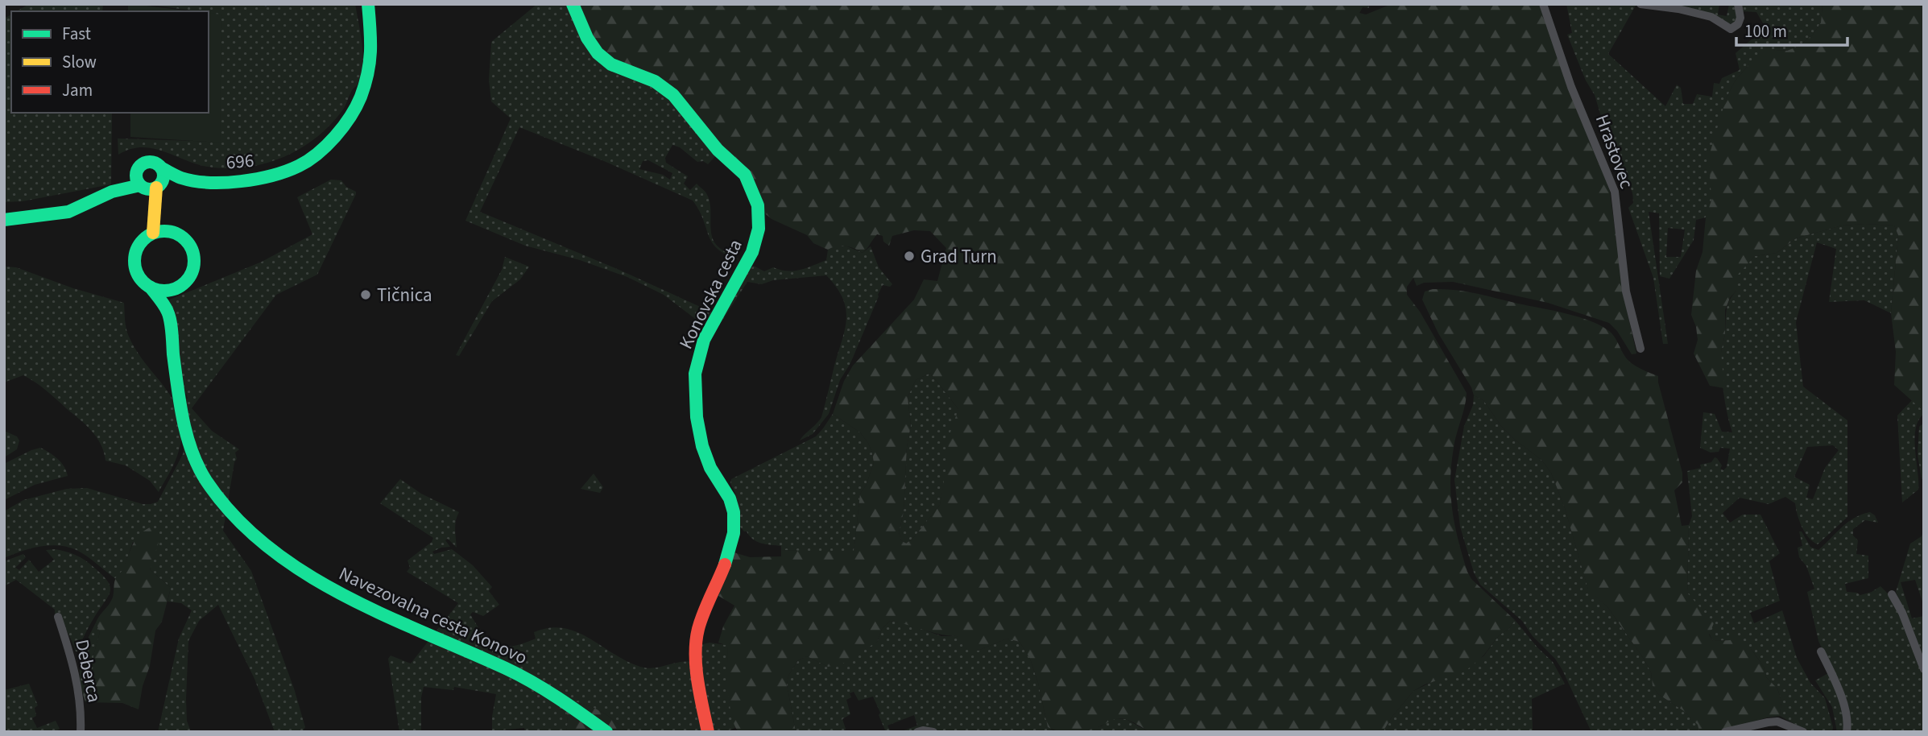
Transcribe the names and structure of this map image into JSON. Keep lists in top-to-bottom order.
{
  "streets": {
    "main road": ["696", "Konovska cesta", "Navezovalna cesta Konovo"],
    "street": ["Hrastovec", "Deberca"]
  },
  "places": ["Grad Turn", "Tičnica"],
  "legend": ["Fast", "Slow", "Jam"],
  "scale_bar": "100 m"
}
